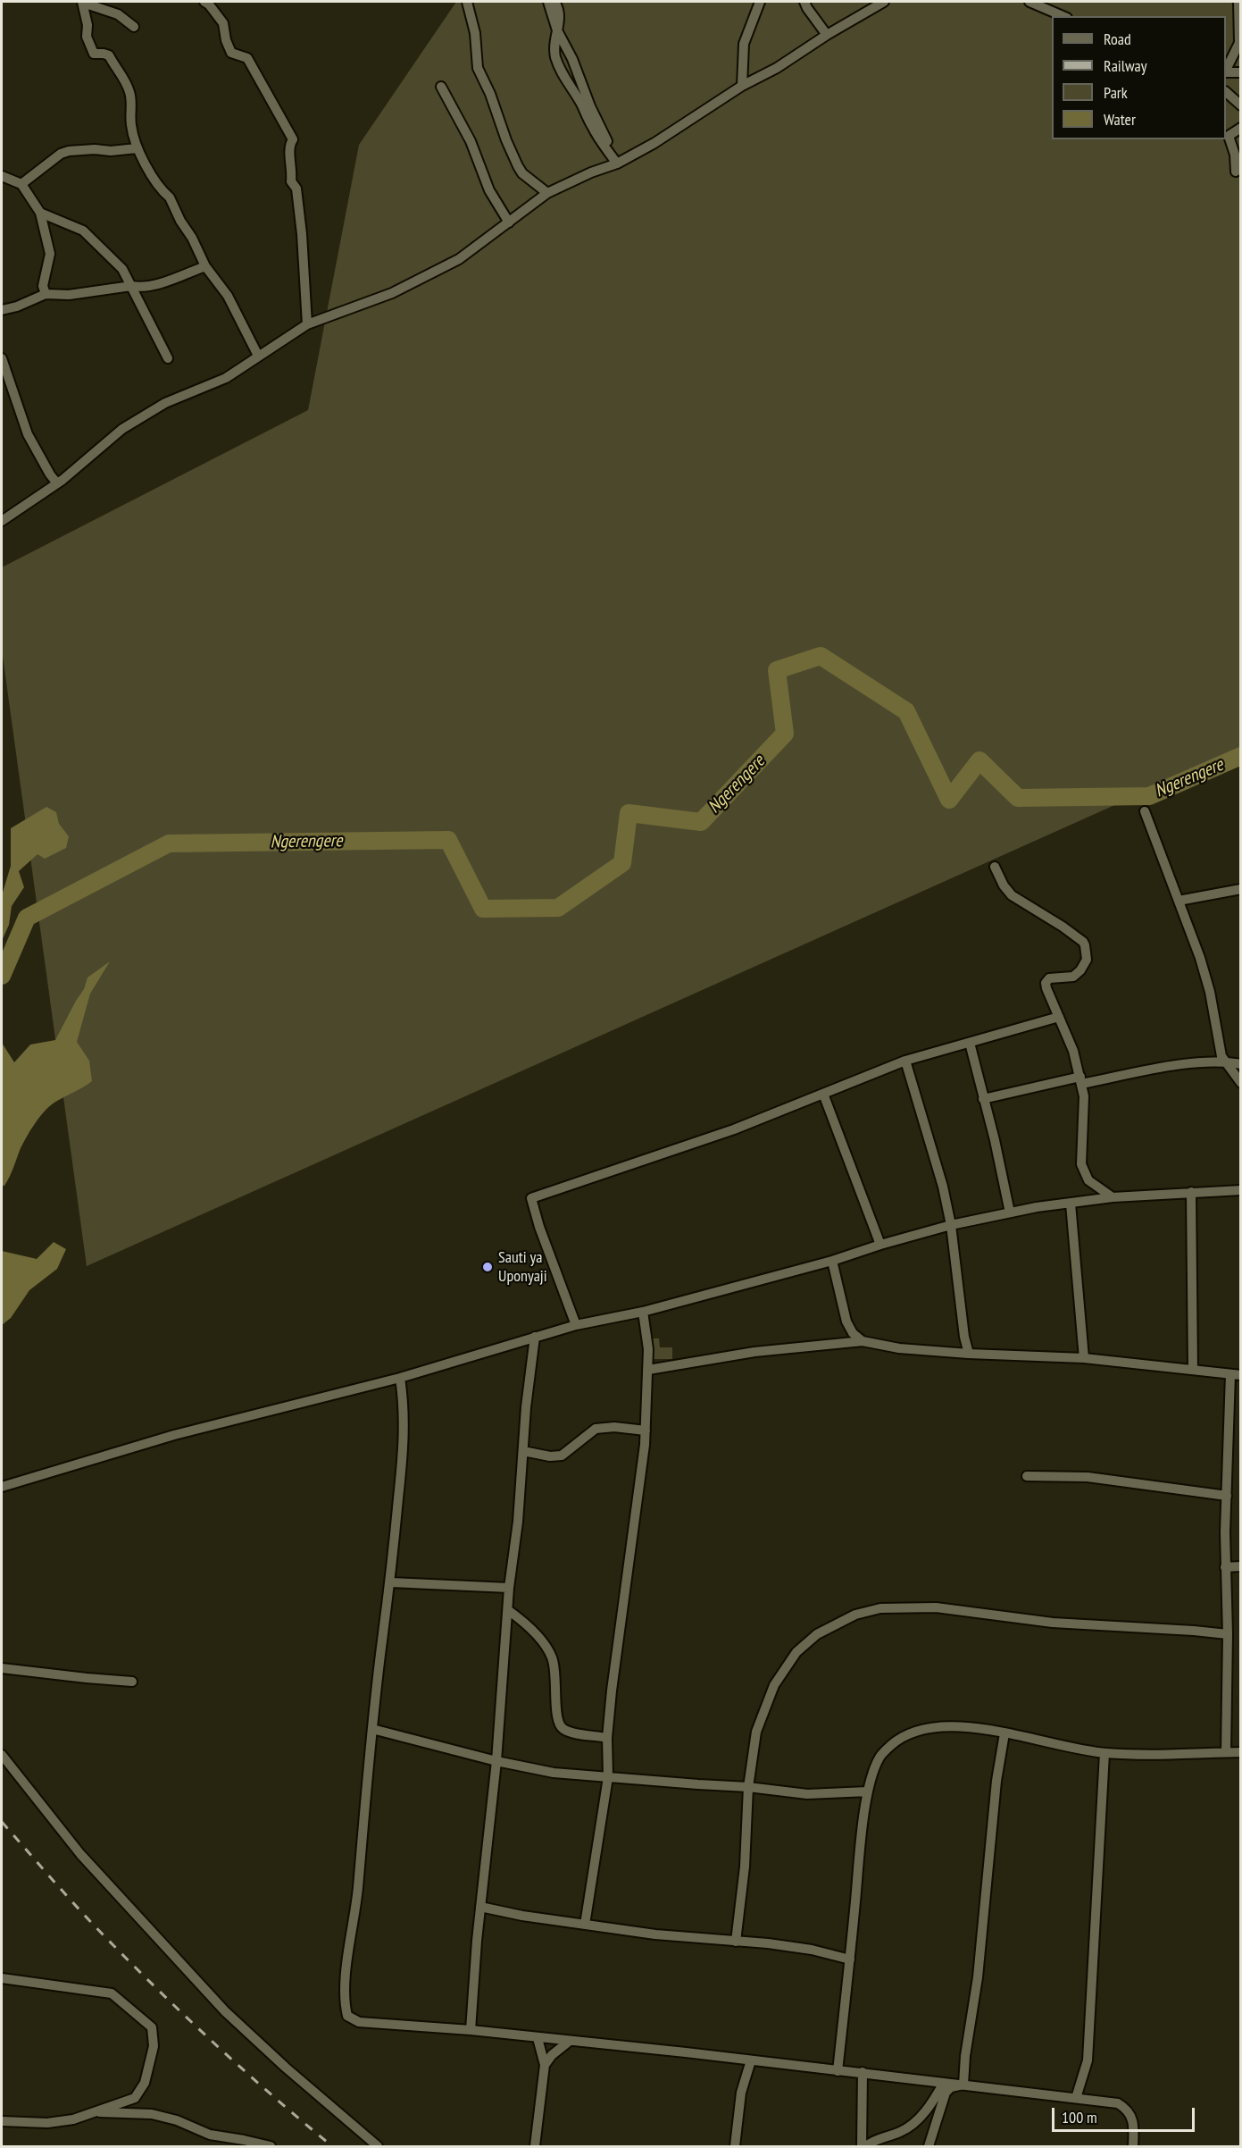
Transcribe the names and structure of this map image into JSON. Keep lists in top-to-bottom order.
{
  "water": ["Ngerengere"],
  "places": ["Sauti ya Uponyaji"],
  "legend": [
    "Road",
    "Railway",
    "Park",
    "Water"
  ],
  "scale_bar": "100 m"
}
